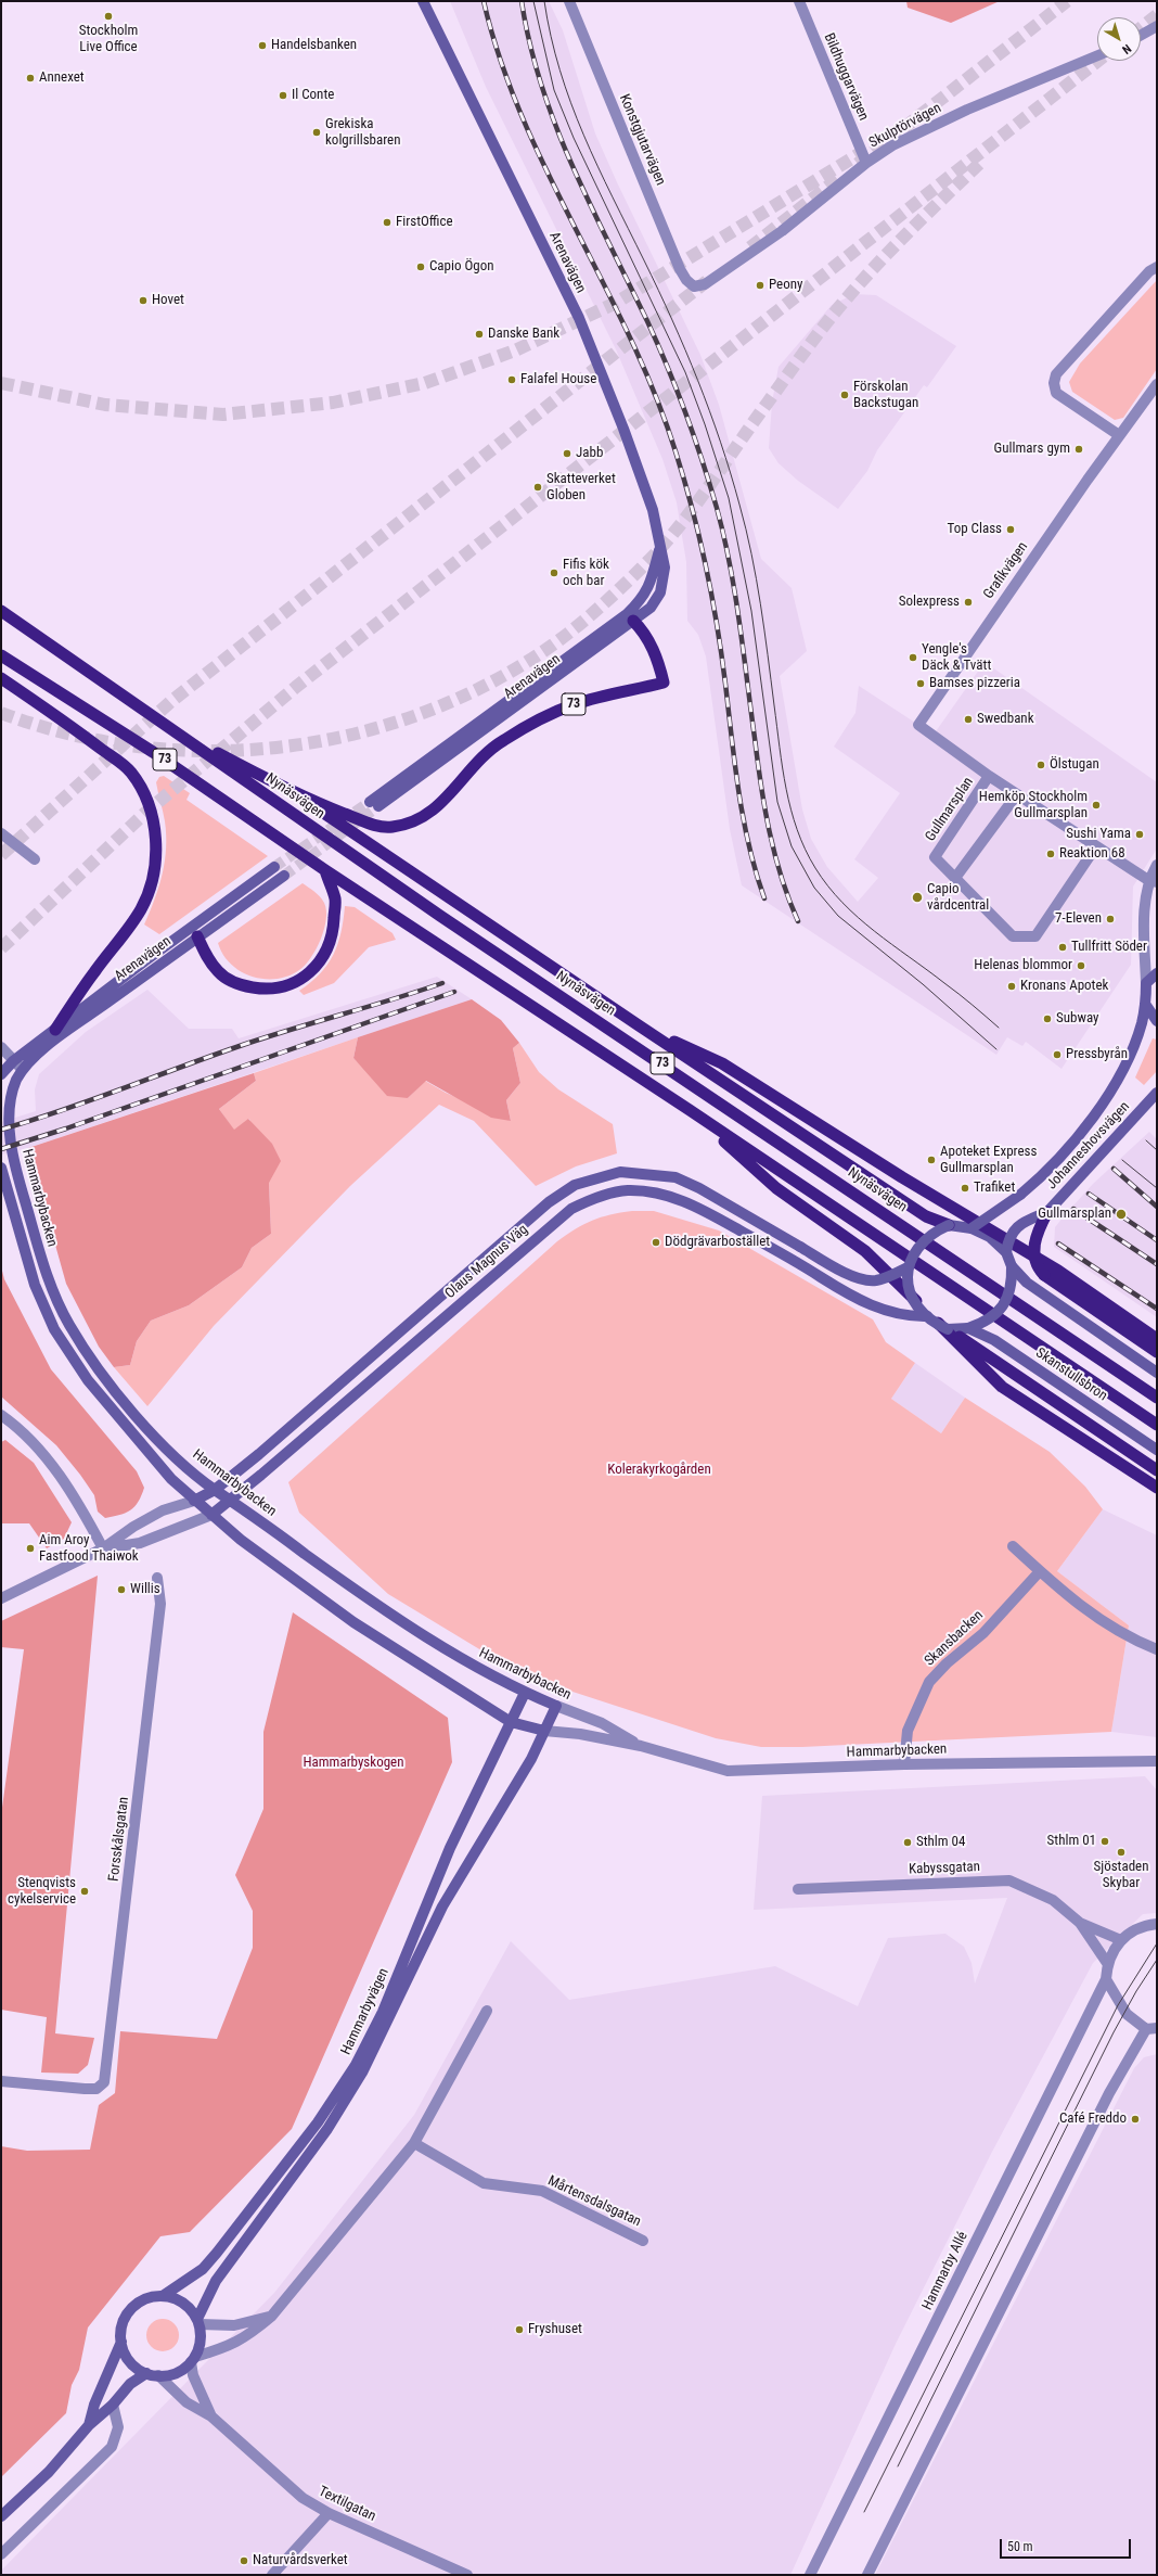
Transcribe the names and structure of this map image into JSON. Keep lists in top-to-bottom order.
{
  "streets": {
    "highway": ["73", "Nynäsvägen"],
    "main road": [
      "Arenavägen",
      "Johanneshovsvägen",
      "Hammarbybacken",
      "Olaus Magnus Väg",
      "Skanstullsbron",
      "Hammarbyvägen"
    ],
    "street": [
      "Bildhuggarvägen",
      "Skulptörvägen",
      "Konstgjutarvägen",
      "Grafikvägen",
      "Gullmarsplan",
      "Skansbacken",
      "Forsskålsgatan",
      "Kabyssgatan",
      "Mårtensdalsgatan",
      "Hammarby Allé",
      "Textilgatan"
    ]
  },
  "crossings": [
    ["Bildhuggarvägen", "Skulptörvägen"],
    ["Skulptörvägen", "Konstgjutarvägen"],
    ["Arenavägen", "73"],
    ["Arenavägen", "Hammarbybacken"],
    ["Grafikvägen", "Gullmarsplan"],
    ["Johanneshovsvägen", "Olaus Magnus Väg"],
    ["Johanneshovsvägen", "Skanstullsbron"],
    ["Hammarbybacken", "Olaus Magnus Väg"],
    ["Hammarbybacken", "Skansbacken"],
    ["Hammarbybacken", "Hammarbyvägen"],
    ["Olaus Magnus Väg", "Skanstullsbron"],
    ["Kabyssgatan", "Hammarby Allé"],
    ["Hammarbyvägen", "Textilgatan"]
  ],
  "parks": ["Kolerakyrkogården", "Hammarbyskogen"],
  "places": [
    "Stockholm Live Office",
    "Handelsbanken",
    "Annexet",
    "Il Conte",
    "Grekiska kolgrillsbaren",
    "FirstOffice",
    "Capio Ögon",
    "Peony",
    "Hovet",
    "Danske Bank",
    "Falafel House",
    "Förskolan Backstugan",
    "Gullmars gym",
    "Jabb",
    "Skatteverket Globen",
    "Top Class",
    "Fifis kök och bar",
    "Solexpress",
    "Yengle's Däck & Tvätt",
    "Bamses pizzeria",
    "Swedbank",
    "Ölstugan",
    "Hemköp Stockholm Gullmarsplan",
    "Sushi Yama",
    "Reaktion 68",
    "Capio vårdcentral",
    "7-Eleven",
    "Tullfritt Söder",
    "Helenas blommor",
    "Kronans Apotek",
    "Subway",
    "Pressbyrån",
    "Apoteket Express Gullmarsplan",
    "Trafiket",
    "Gullmarsplan",
    "Dödgrävarbostället",
    "Aim Aroy Fastfood Thaiwok",
    "Willis",
    "Sthlm 01",
    "Sthlm 04",
    "Sjöstaden Skybar",
    "Stenqvists cykelservice",
    "Café Freddo",
    "Fryshuset",
    "Naturvårdsverket"
  ],
  "scale_bar": "50 m",
  "north": "bottom right"
}
